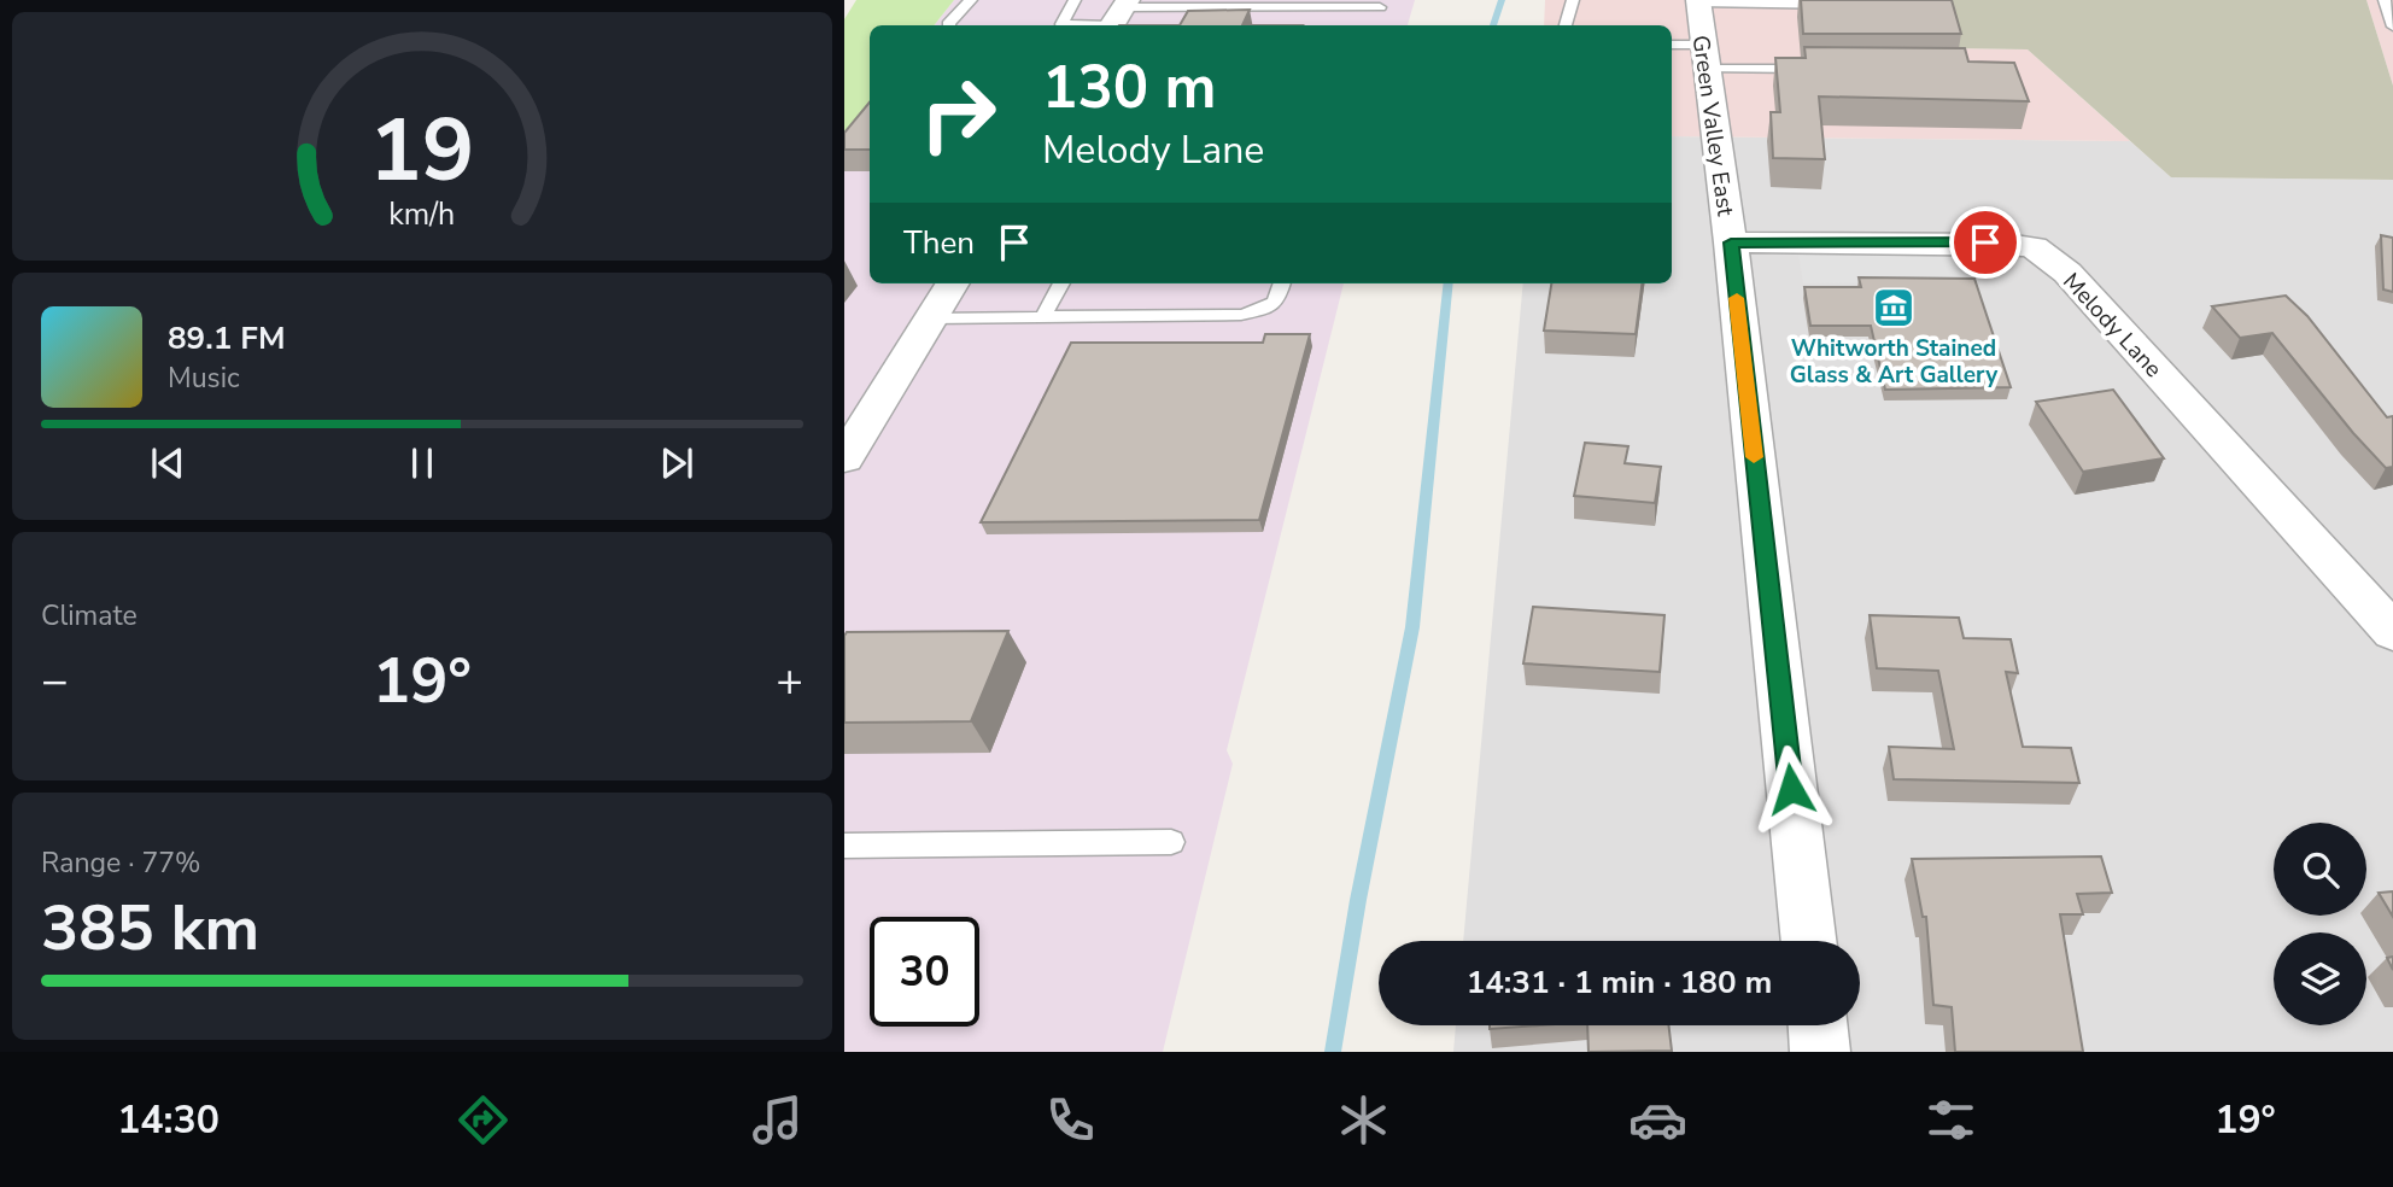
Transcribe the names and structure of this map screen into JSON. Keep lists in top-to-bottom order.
{
  "streets": {
    "street": ["Green Valley East", "Melody Lane"]
  },
  "crossings": [
    ["Green Valley East", "Melody Lane"]
  ],
  "places": {
    "museum": ["Whitworth Stained Glass & Art Gallery"]
  },
  "page": {
    "turn": ["130 m", "Melody Lane"],
    "then": "Then",
    "song": ["89.1 FM", "Music"],
    "tile": [
      "Climate",
      ["Range · 77%", "385 km"]
    ],
    "heat": ["−", "19°", "+"],
    "limit": "30",
    "trip": "14:31 · 1 min · 180 m",
    "tabs": ["14:30", "19°"],
    "gauge": ["19", "km/h"]
  }
}
